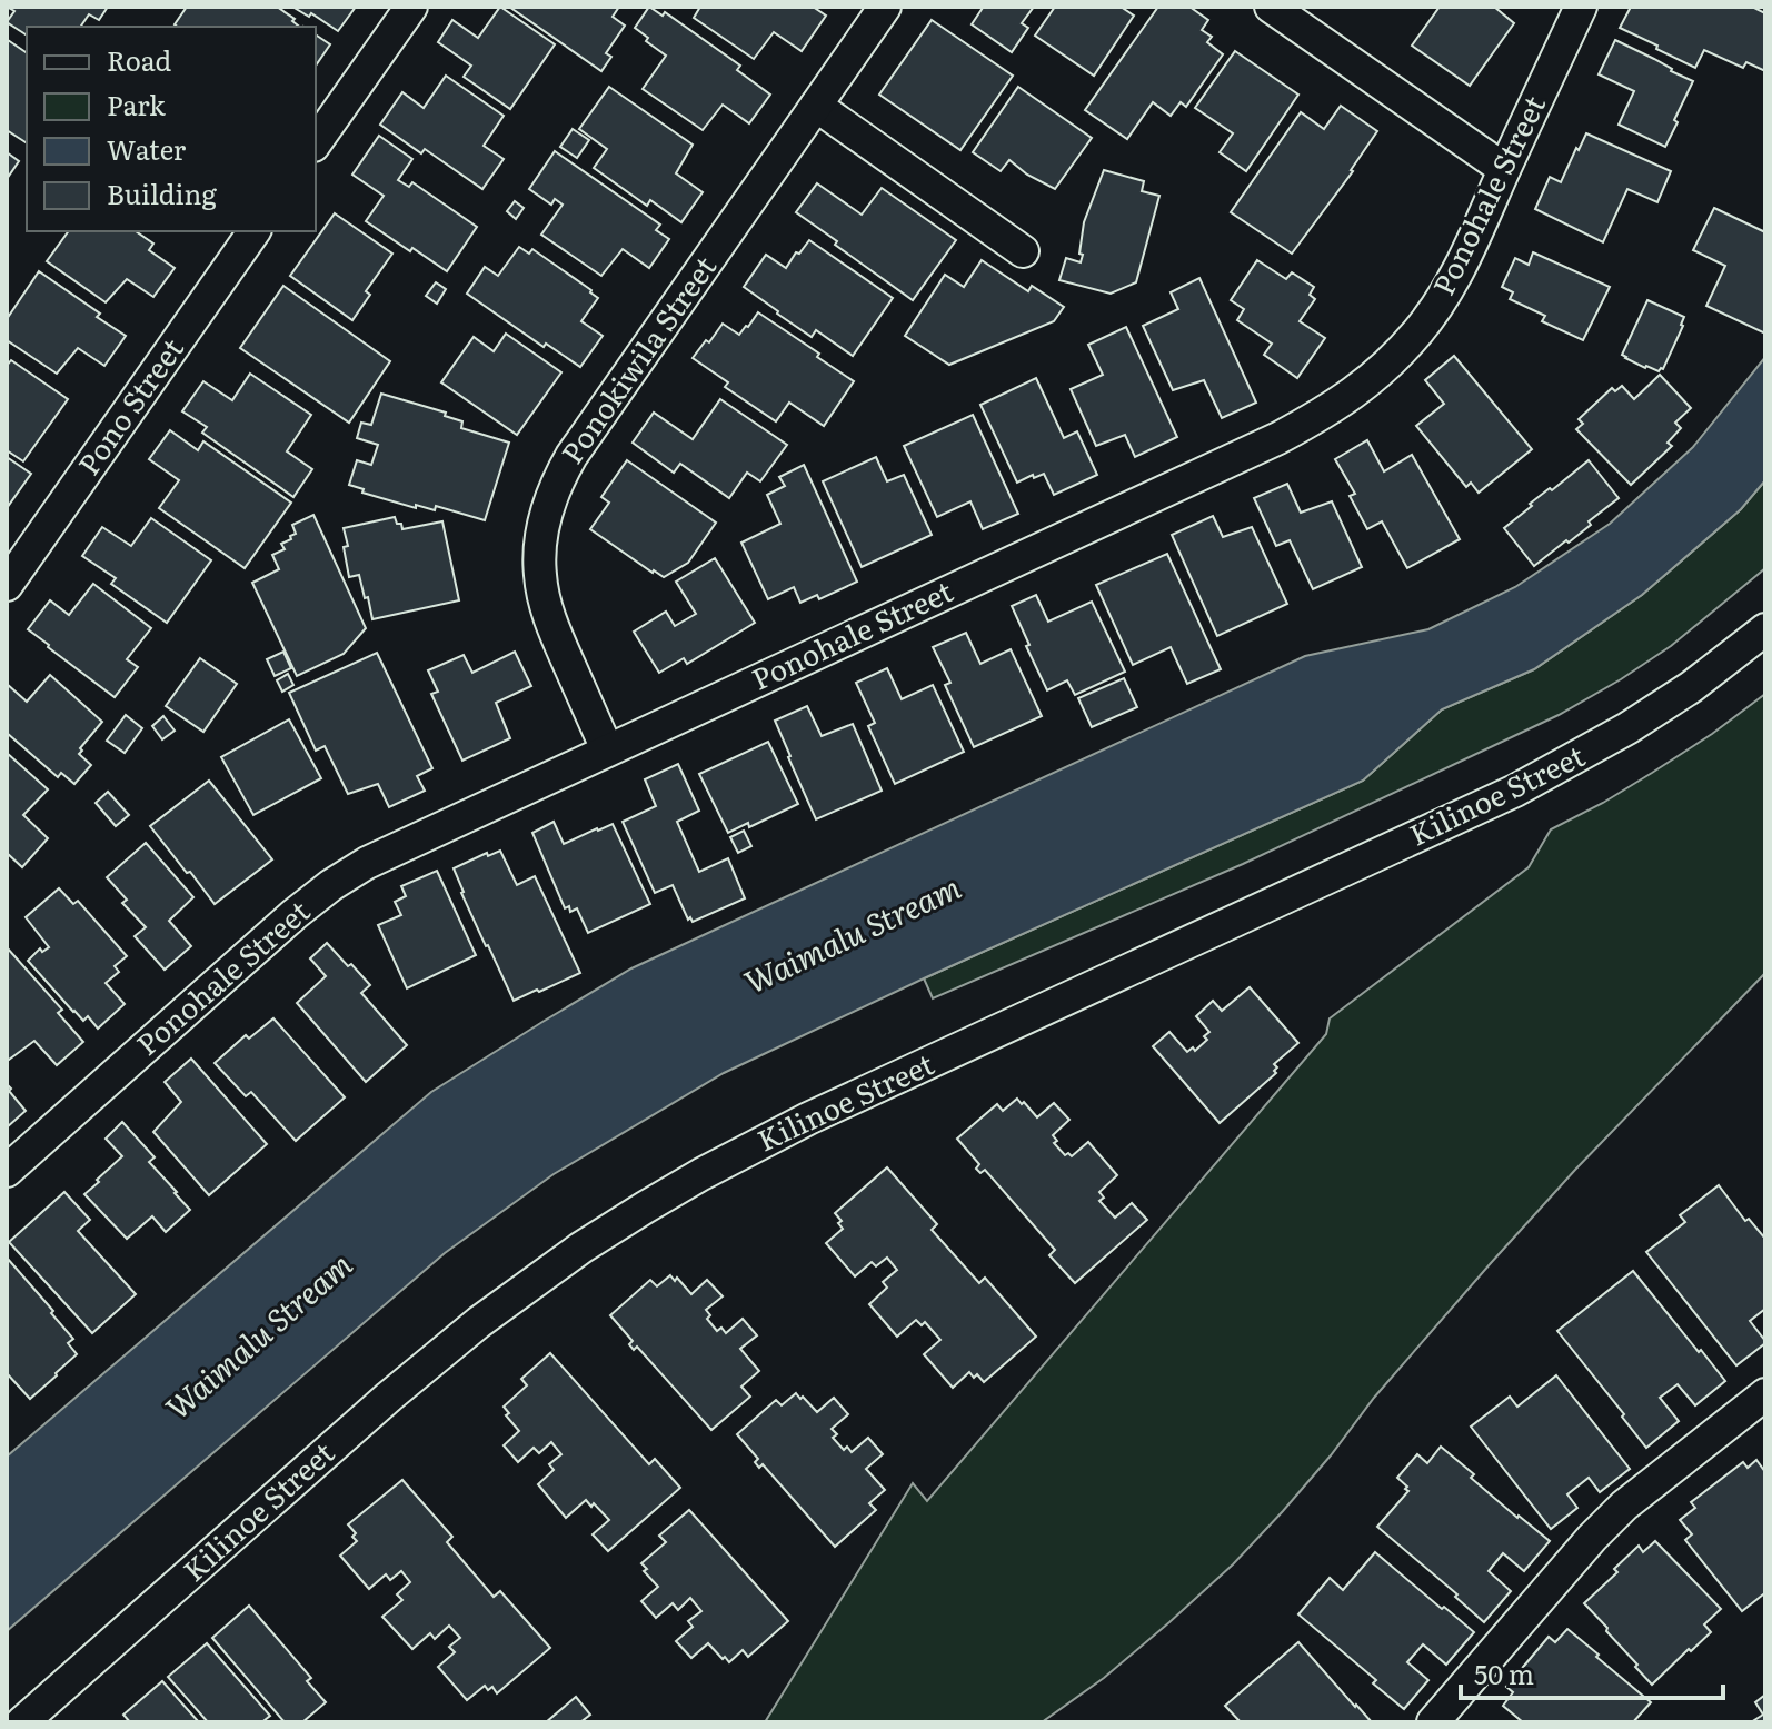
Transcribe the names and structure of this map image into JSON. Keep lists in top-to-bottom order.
{
  "streets": {
    "street": [
      "Ponohale Street",
      "Ponokiwila Street",
      "Pono Street",
      "Kilinoe Street"
    ]
  },
  "crossings": [
    ["Ponohale Street", "Ponokiwila Street"]
  ],
  "water": ["Waimalu Stream"],
  "legend": [
    "Road",
    "Park",
    "Water",
    "Building"
  ],
  "scale_bar": "50 m"
}
